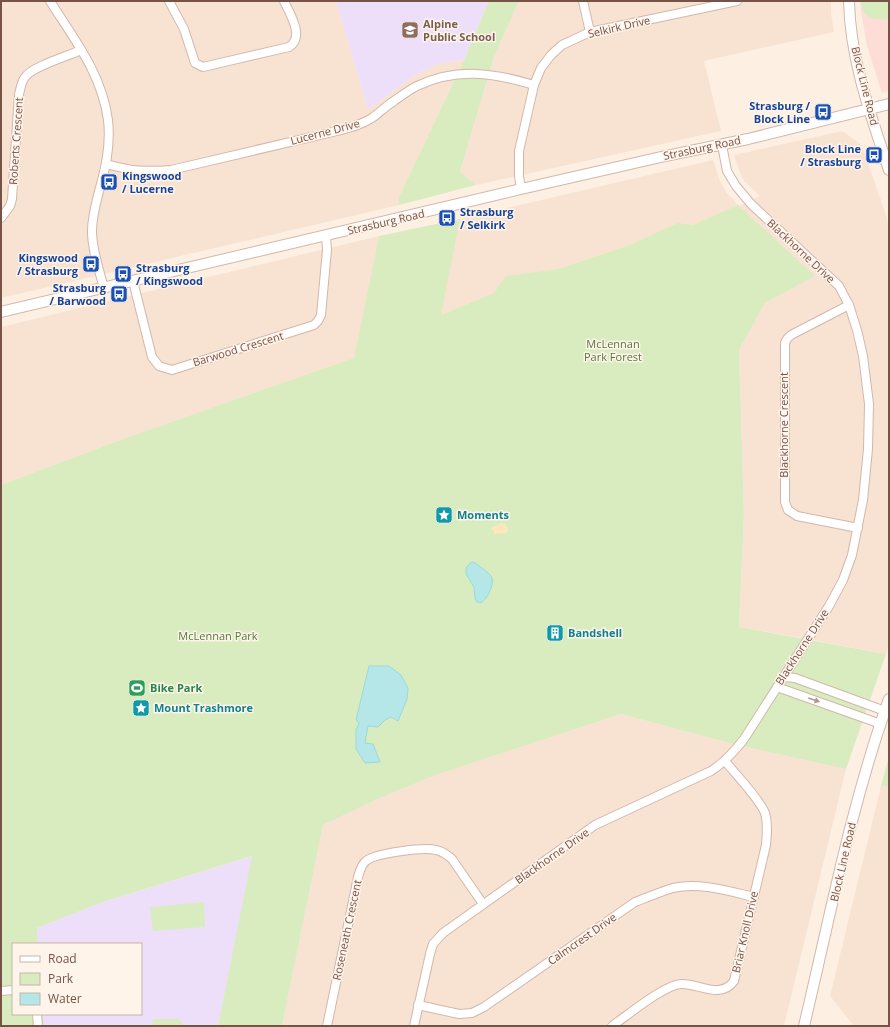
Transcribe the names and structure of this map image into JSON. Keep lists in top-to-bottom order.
{
  "streets": {
    "street": [
      "Selkirk Drive",
      "Block Line Road",
      "Lucerne Drive",
      "Roberts Crescent",
      "Strasburg Road",
      "Blackhorne Drive",
      "Barwood Crescent",
      "Blackhorne Crescent",
      "Roseneath Crescent",
      "Briar Knoll Drive",
      "Calmcrest Drive"
    ]
  },
  "crossings": [
    ["Selkirk Drive", "Lucerne Drive"],
    ["Selkirk Drive", "Strasburg Road"],
    ["Block Line Road", "Strasburg Road"],
    ["Strasburg Road", "Blackhorne Drive"],
    ["Strasburg Road", "Barwood Crescent"],
    ["Blackhorne Drive", "Blackhorne Crescent"],
    ["Blackhorne Drive", "Roseneath Crescent"],
    ["Blackhorne Drive", "Briar Knoll Drive"],
    ["Blackhorne Drive", "Calmcrest Drive"],
    ["Briar Knoll Drive", "Calmcrest Drive"]
  ],
  "parks": ["McLennan Park Forest", "McLennan Park"],
  "places": {
    "school or university": ["Alpine Public School"],
    "bus stop": [
      "Strasburg / Block Line",
      "Block Line / Strasburg",
      "Kingswood / Lucerne",
      "Strasburg / Selkirk",
      "Kingswood / Strasburg",
      "Strasburg / Kingswood",
      "Strasburg / Barwood"
    ],
    "place": ["Moments", "Mount Trashmore"],
    "building": ["Bandshell"],
    "sports": ["Bike Park"]
  },
  "legend": ["Road", "Park", "Water"]
}
